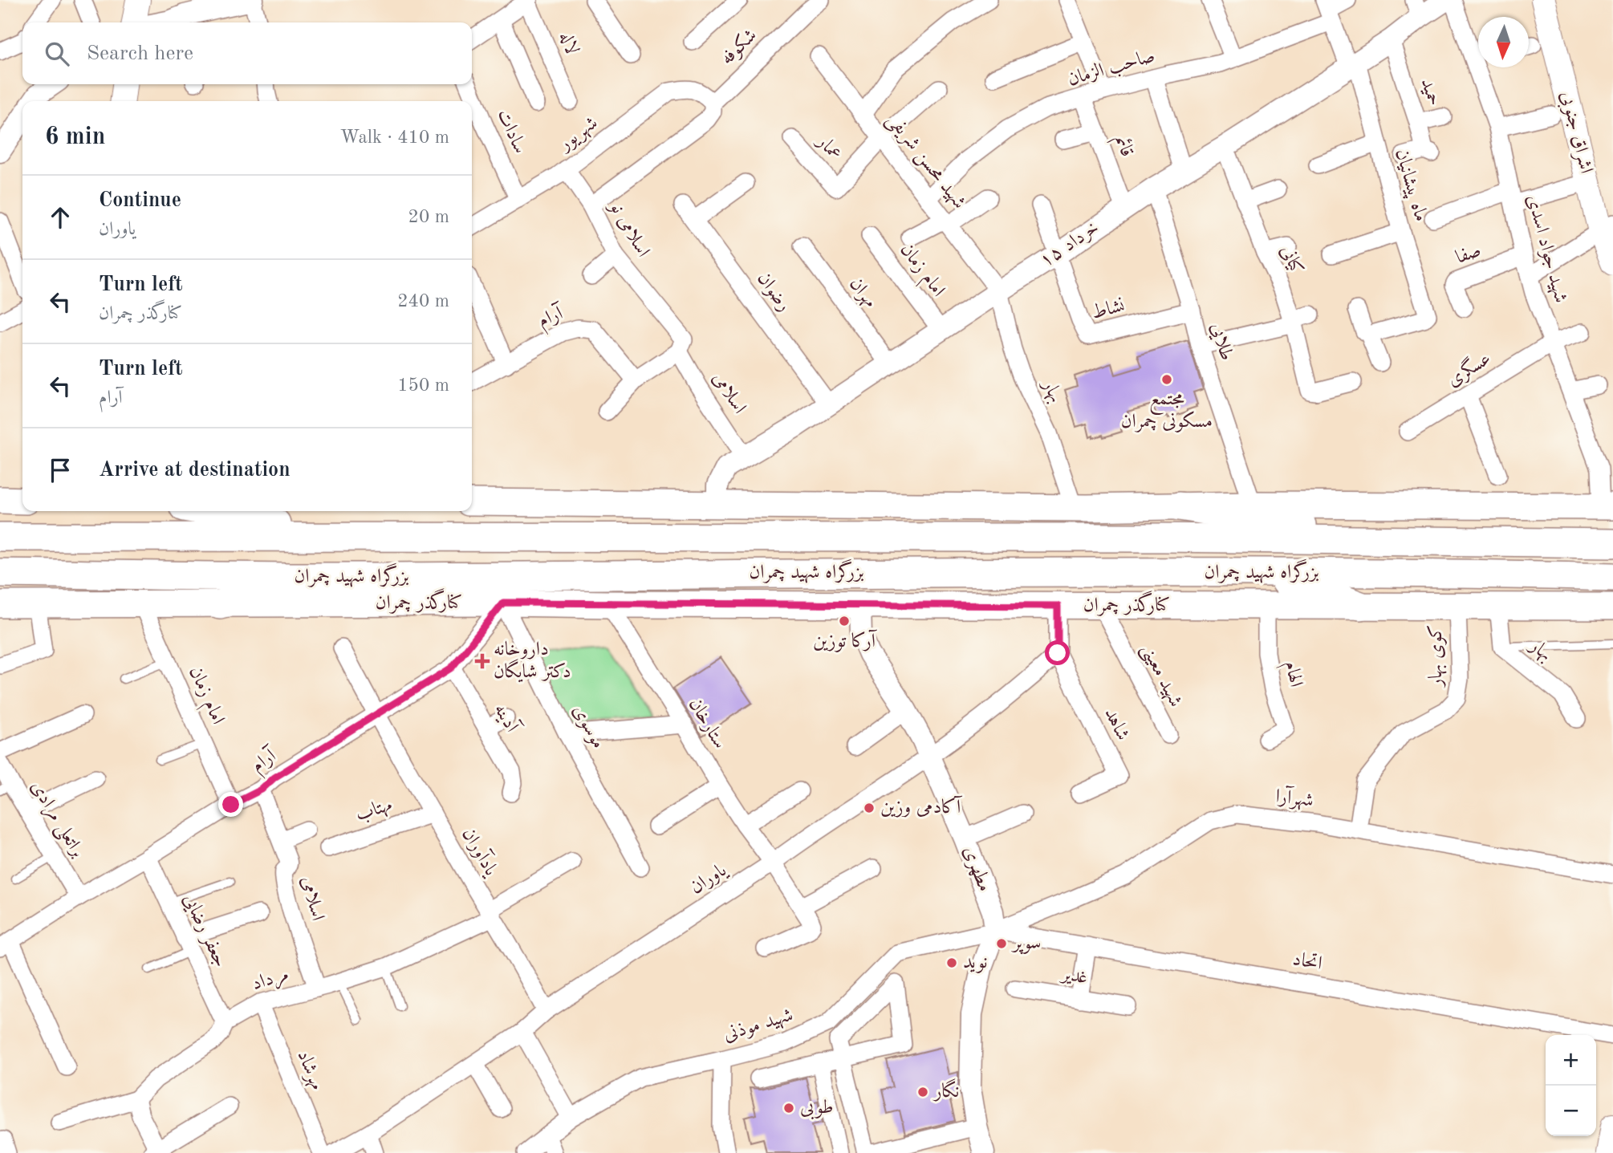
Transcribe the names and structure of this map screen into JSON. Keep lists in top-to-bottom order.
{
  "streets": {
    "highway": ["بزرگراه شهید چمران"],
    "main road": ["اشراق جنوبی", "کنارگذر چمران"],
    "street": [
      "لاله",
      "شکوفه",
      "صاحب الزمان",
      "حمید",
      "سادات",
      "شهریور",
      "قائم",
      "عمار",
      "شهید محسن شریفی",
      "ماه پیشانیان",
      "اسلامی نو",
      "۱۵ خرداد",
      "شهید جواد اسدی",
      "صفا",
      "کیانی",
      "امام زمان",
      "رضوان",
      "مهران",
      "نشاط",
      "آرام",
      "طلایی",
      "عسگری",
      "بهار",
      "اسلامی",
      "کوی بهار",
      "الهام",
      "شهید معینی",
      "آدینه",
      "ستارخان",
      "شاهد",
      "موسوی",
      "شهرآرا",
      "مهتاب",
      "براتعلی مرادی",
      "یادآوران",
      "مطهری",
      "یاوران",
      "جعفر رضایی",
      "اتحاد",
      "غدیر",
      "مرداد",
      "شهید موذنی",
      "مهرشاد"
    ]
  },
  "crossings": [
    ["شکوفه", "شهریور"],
    ["شکوفه", "اسلامی نو"],
    ["صاحب الزمان", "قائم"],
    ["صاحب الزمان", "شهید محسن شریفی"],
    ["صاحب الزمان", "ماه پیشانیان"],
    ["حمید", "۱۵ خرداد"],
    ["سادات", "شهریور"],
    ["شهریور", "اسلامی نو"],
    ["قائم", "۱۵ خرداد"],
    ["عمار", "شهید محسن شریفی"],
    ["شهید محسن شریفی", "۱۵ خرداد"],
    ["شهید محسن شریفی", "بهار"],
    ["ماه پیشانیان", "۱۵ خرداد"],
    ["اسلامی نو", "اسلامی"],
    ["۱۵ خرداد", "کیانی"],
    ["۱۵ خرداد", "امام زمان"],
    ["۱۵ خرداد", "رضوان"],
    ["۱۵ خرداد", "مهران"],
    ["۱۵ خرداد", "نشاط"],
    ["۱۵ خرداد", "طلایی"],
    ["۱۵ خرداد", "بهار"],
    ["۱۵ خرداد", "اسلامی"],
    ["شهید جواد اسدی", "صفا"],
    ["شهید جواد اسدی", "عسگری"],
    ["امام زمان", "آرام"],
    ["امام زمان", "کنارگذر چمران"],
    ["نشاط", "طلایی"],
    ["آرام", "اسلامی"],
    ["آرام", "کنارگذر چمران"],
    ["آرام", "آدینه"],
    ["آرام", "موسوی"],
    ["آرام", "براتعلی مرادی"],
    ["آرام", "یادآوران"],
    ["آرام", "جعفر رضایی"],
    ["بهار", "کنارگذر چمران"],
    ["اسلامی", "مرداد"],
    ["کنارگذر چمران", "کوی بهار"],
    ["کنارگذر چمران", "الهام"],
    ["کنارگذر چمران", "شهید معینی"],
    ["کنارگذر چمران", "ستارخان"],
    ["کنارگذر چمران", "موسوی"],
    ["کنارگذر چمران", "مطهری"],
    ["کوی بهار", "شهرآرا"],
    ["ستارخان", "یاوران"],
    ["شاهد", "یاوران"],
    ["شهرآرا", "مطهری"],
    ["شهرآرا", "اتحاد"],
    ["شهرآرا", "شهید موذنی"],
    ["مهتاب", "یادآوران"],
    ["یادآوران", "یاوران"],
    ["یادآوران", "مرداد"],
    ["مطهری", "یاوران"],
    ["مطهری", "اتحاد"],
    ["مطهری", "شهید موذنی"],
    ["جعفر رضایی", "مرداد"],
    ["اتحاد", "شهید موذنی"],
    ["مرداد", "مهرشاد"]
  ],
  "places": {
    "other": [
      "مجتمع مسکونی چمران",
      "آرکا توزین",
      "آکادمی وزین",
      "سوپر",
      "نوید",
      "نگار",
      "طوبی"
    ],
    "health": ["داروخانه دکتر شایگان"]
  },
  "north": "bottom",
  "page": {
    "search": "Search here",
    "heading": ["6 min", "Walk · 410 m"],
    "list": [
      ["Continue", "یاوران", "20 m"],
      ["Turn left", "کنارگذر چمران", "240 m"],
      ["Turn left", "آرام", "150 m"],
      "Arrive at destination"
    ],
    "map_buttons": ["+", "−"]
  }
}
